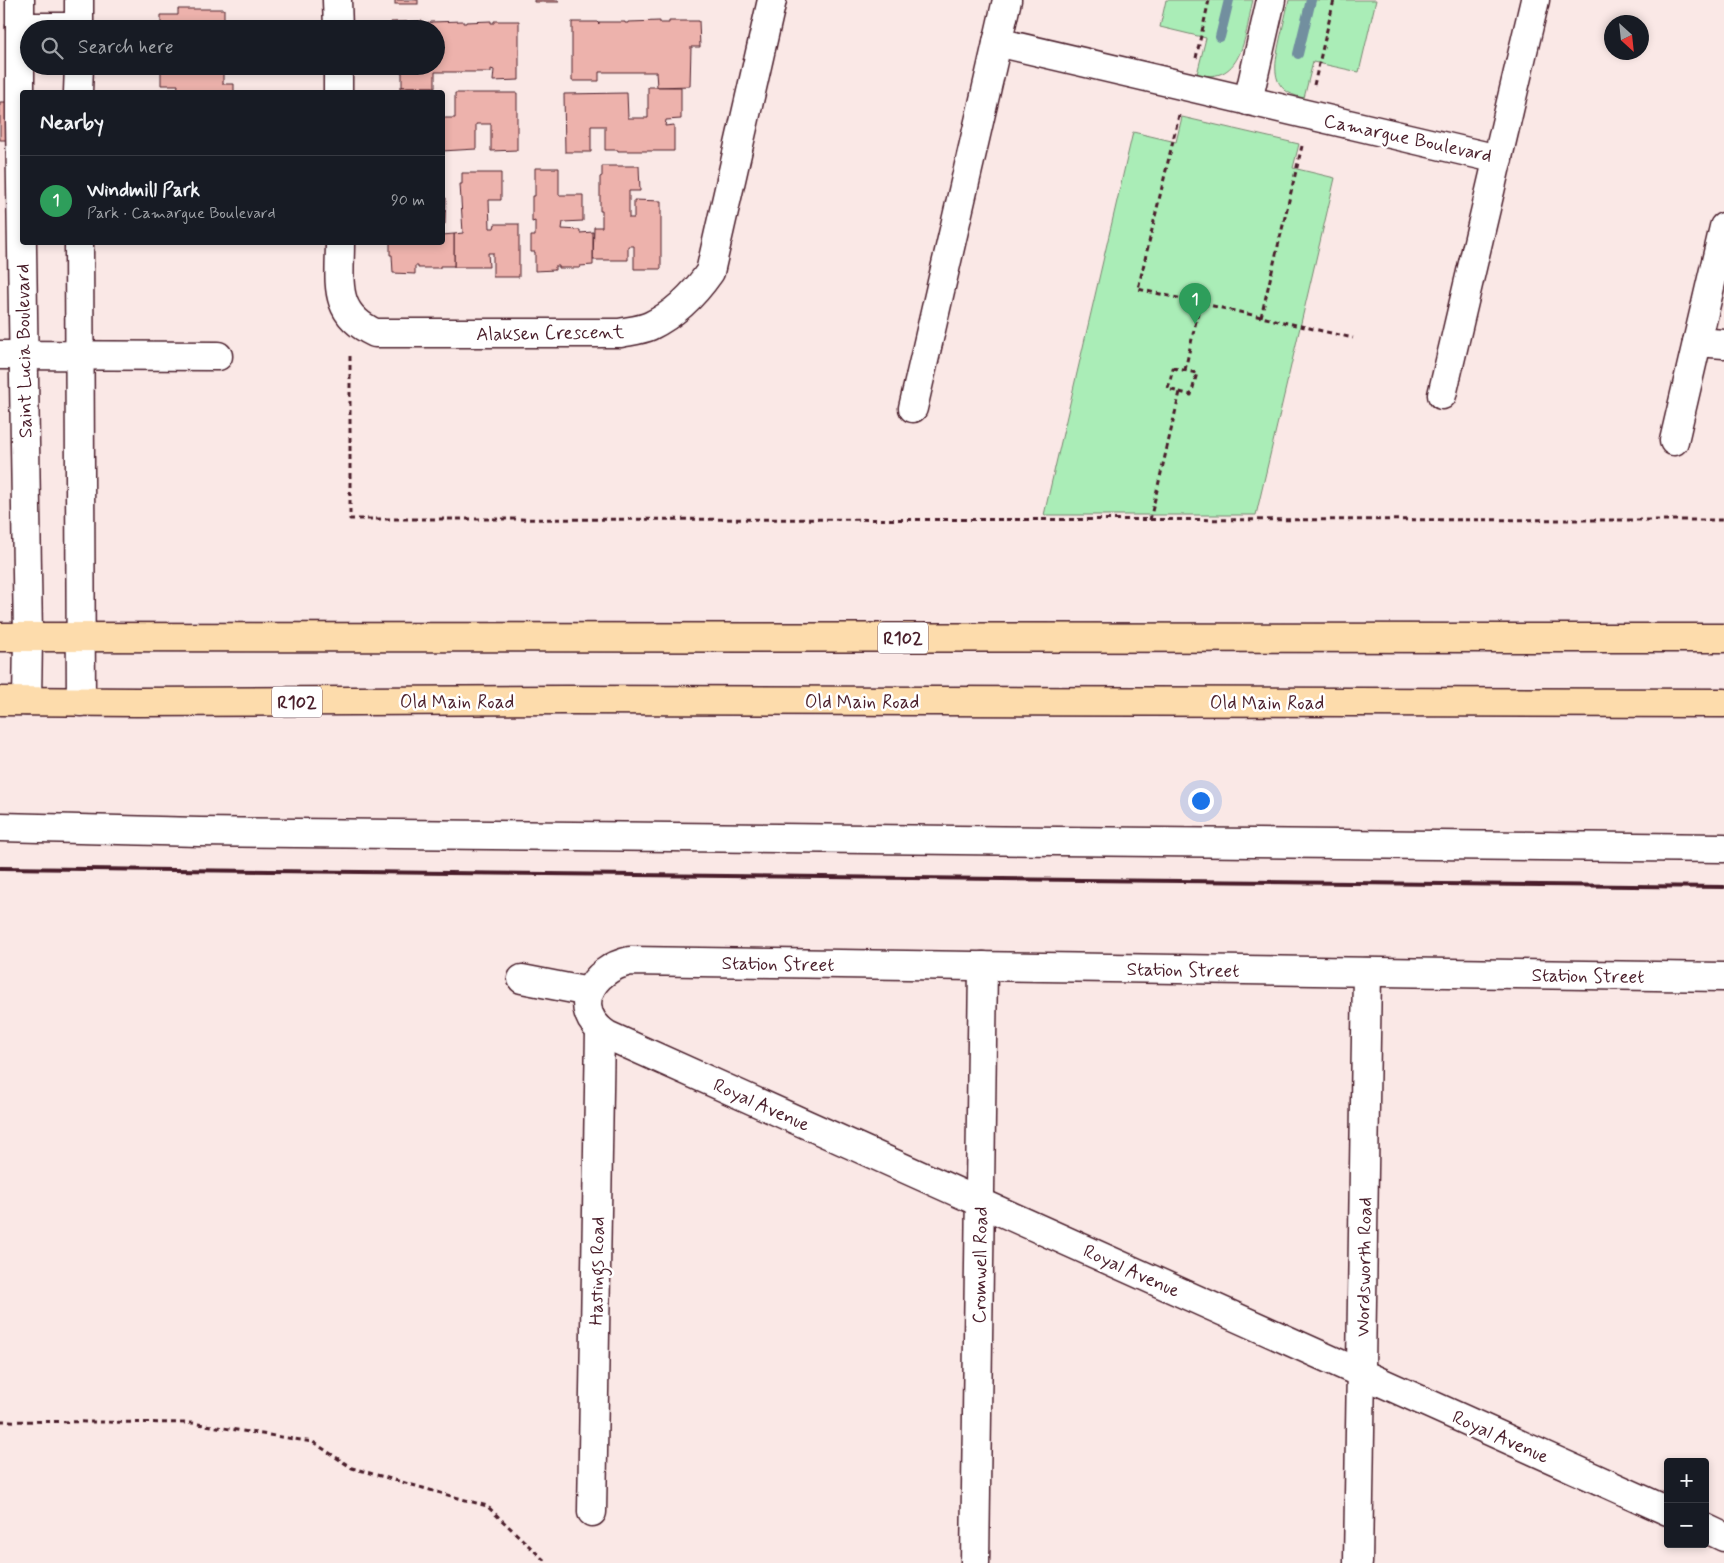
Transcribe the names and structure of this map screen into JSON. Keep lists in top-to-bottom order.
{
  "streets": {
    "main road": ["R102", "Old Main Road"],
    "street": [
      "Camargue Boulevard",
      "Alaksen Crescent",
      "Saint Lucia Boulevard",
      "Station Street",
      "Royal Avenue",
      "Cromwell Road",
      "Wordsworth Road",
      "Hastings Road"
    ]
  },
  "crossings": [
    ["Saint Lucia Boulevard", "R102"],
    ["Saint Lucia Boulevard", "Old Main Road"],
    ["Station Street", "Cromwell Road"],
    ["Station Street", "Wordsworth Road"],
    ["Station Street", "Hastings Road"],
    ["Royal Avenue", "Cromwell Road"],
    ["Royal Avenue", "Wordsworth Road"],
    ["Royal Avenue", "Hastings Road"]
  ],
  "north": "bottom right",
  "page": {
    "search": "Search here",
    "heading": "Nearby",
    "list": [
      {
        "mark": "1",
        "name": "Windmill Park",
        "note": "Park · Camargue Boulevard",
        "value": "90 m"
      }
    ],
    "pins": "1",
    "map_buttons": ["+", "−"]
  }
}
